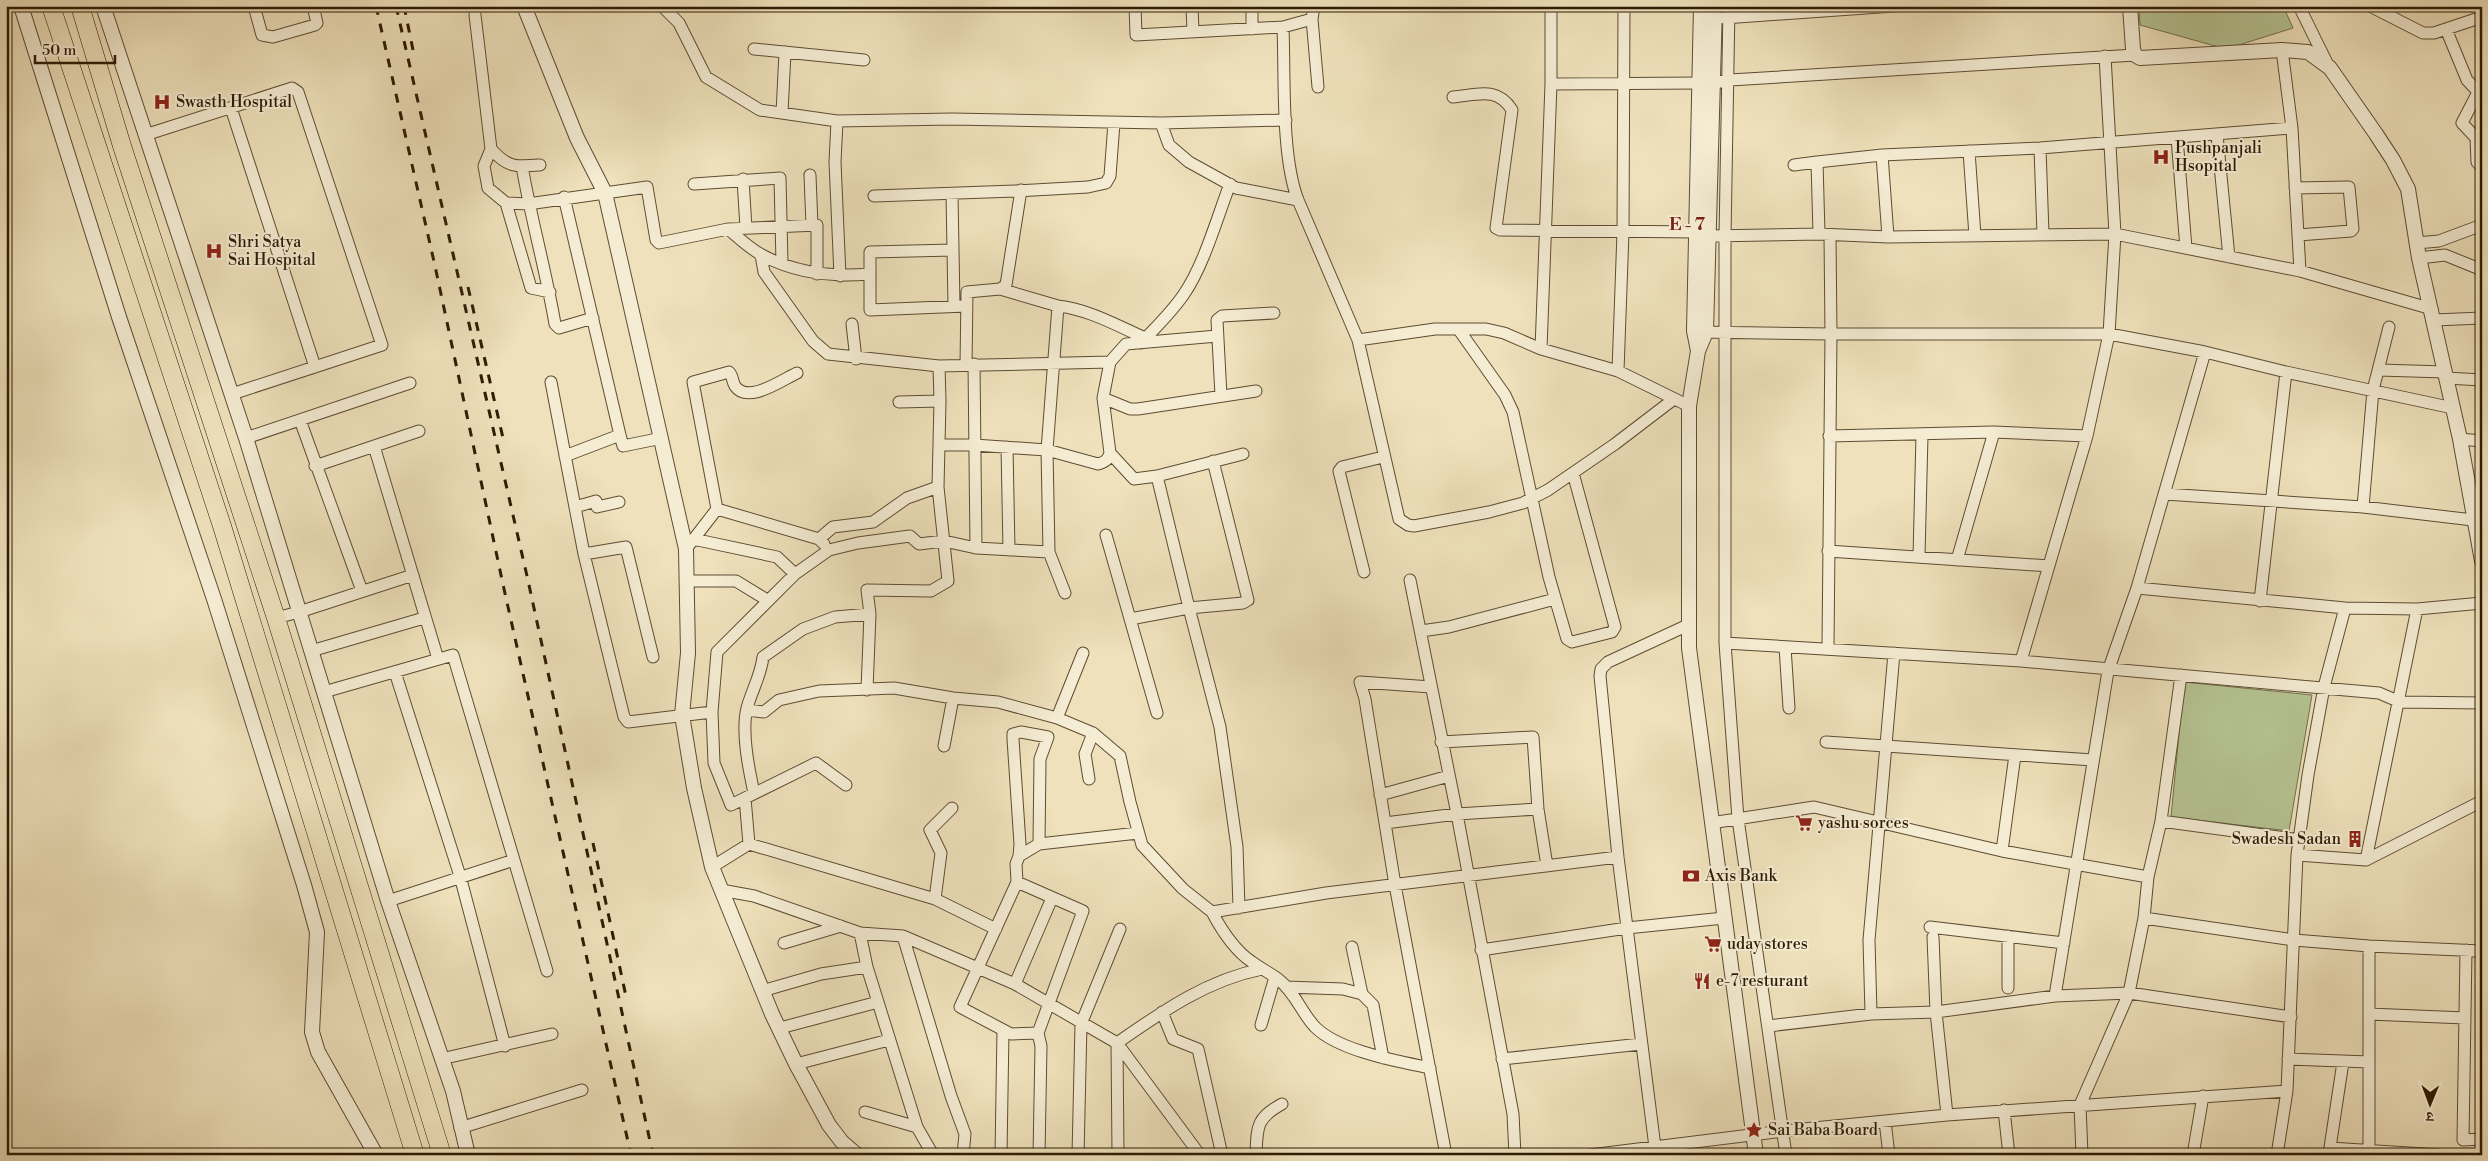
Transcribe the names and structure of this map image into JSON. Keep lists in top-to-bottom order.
{
  "districts": ["E - 7"],
  "places": {
    "hospital": ["Swasth Hospital", "Pushpanjali Hsopital", "Shri Satya Sai Hospital"],
    "supermarket": ["yashu sorces", "uday stores"],
    "building": ["Swadesh Sadan"],
    "bank": ["Axis Bank"],
    "restaurant": ["e-7 resturant"],
    "place": ["Sai Baba Board"]
  },
  "scale_bar": "50 m",
  "north": "bottom"
}
